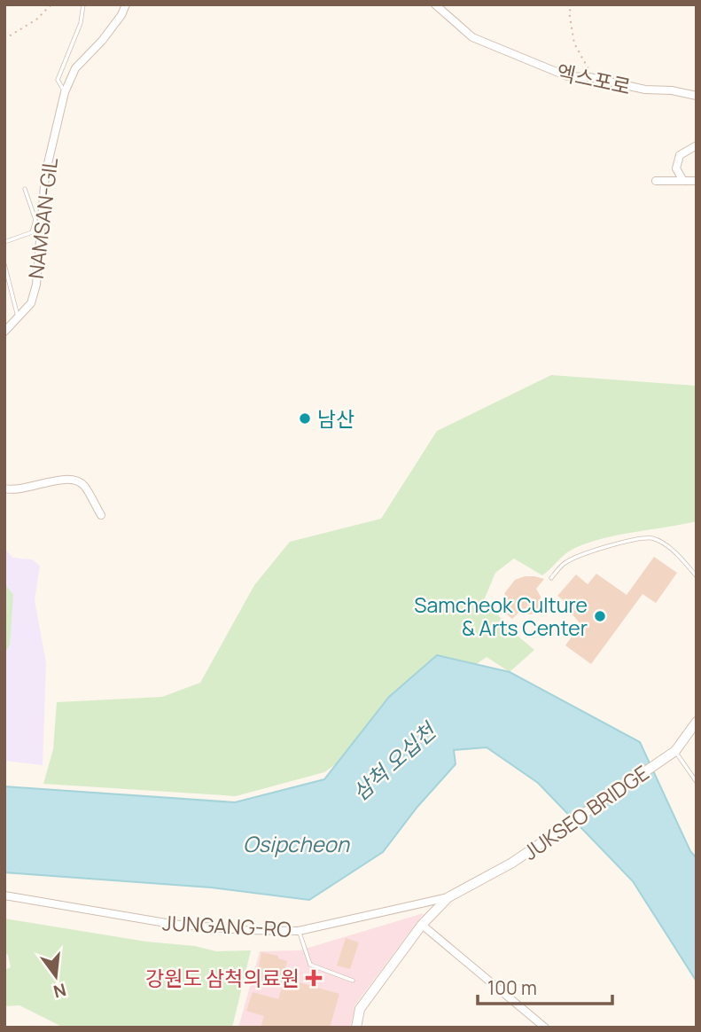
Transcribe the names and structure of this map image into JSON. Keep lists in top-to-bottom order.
{
  "streets": {
    "street": [
      "엑스포로",
      "NAMSAN-GIL",
      "JUKSEO BRIDGE",
      "JUNGANG-RO"
    ]
  },
  "crossings": [
    ["JUKSEO BRIDGE", "JUNGANG-RO"]
  ],
  "water": ["삼척 오십천", "Osipcheon"],
  "places": {
    "other": ["남산", "Samcheok Culture & Arts Center"],
    "health": ["강원도 삼척의료원"]
  },
  "scale_bar": "100 m",
  "north": "bottom"
}
